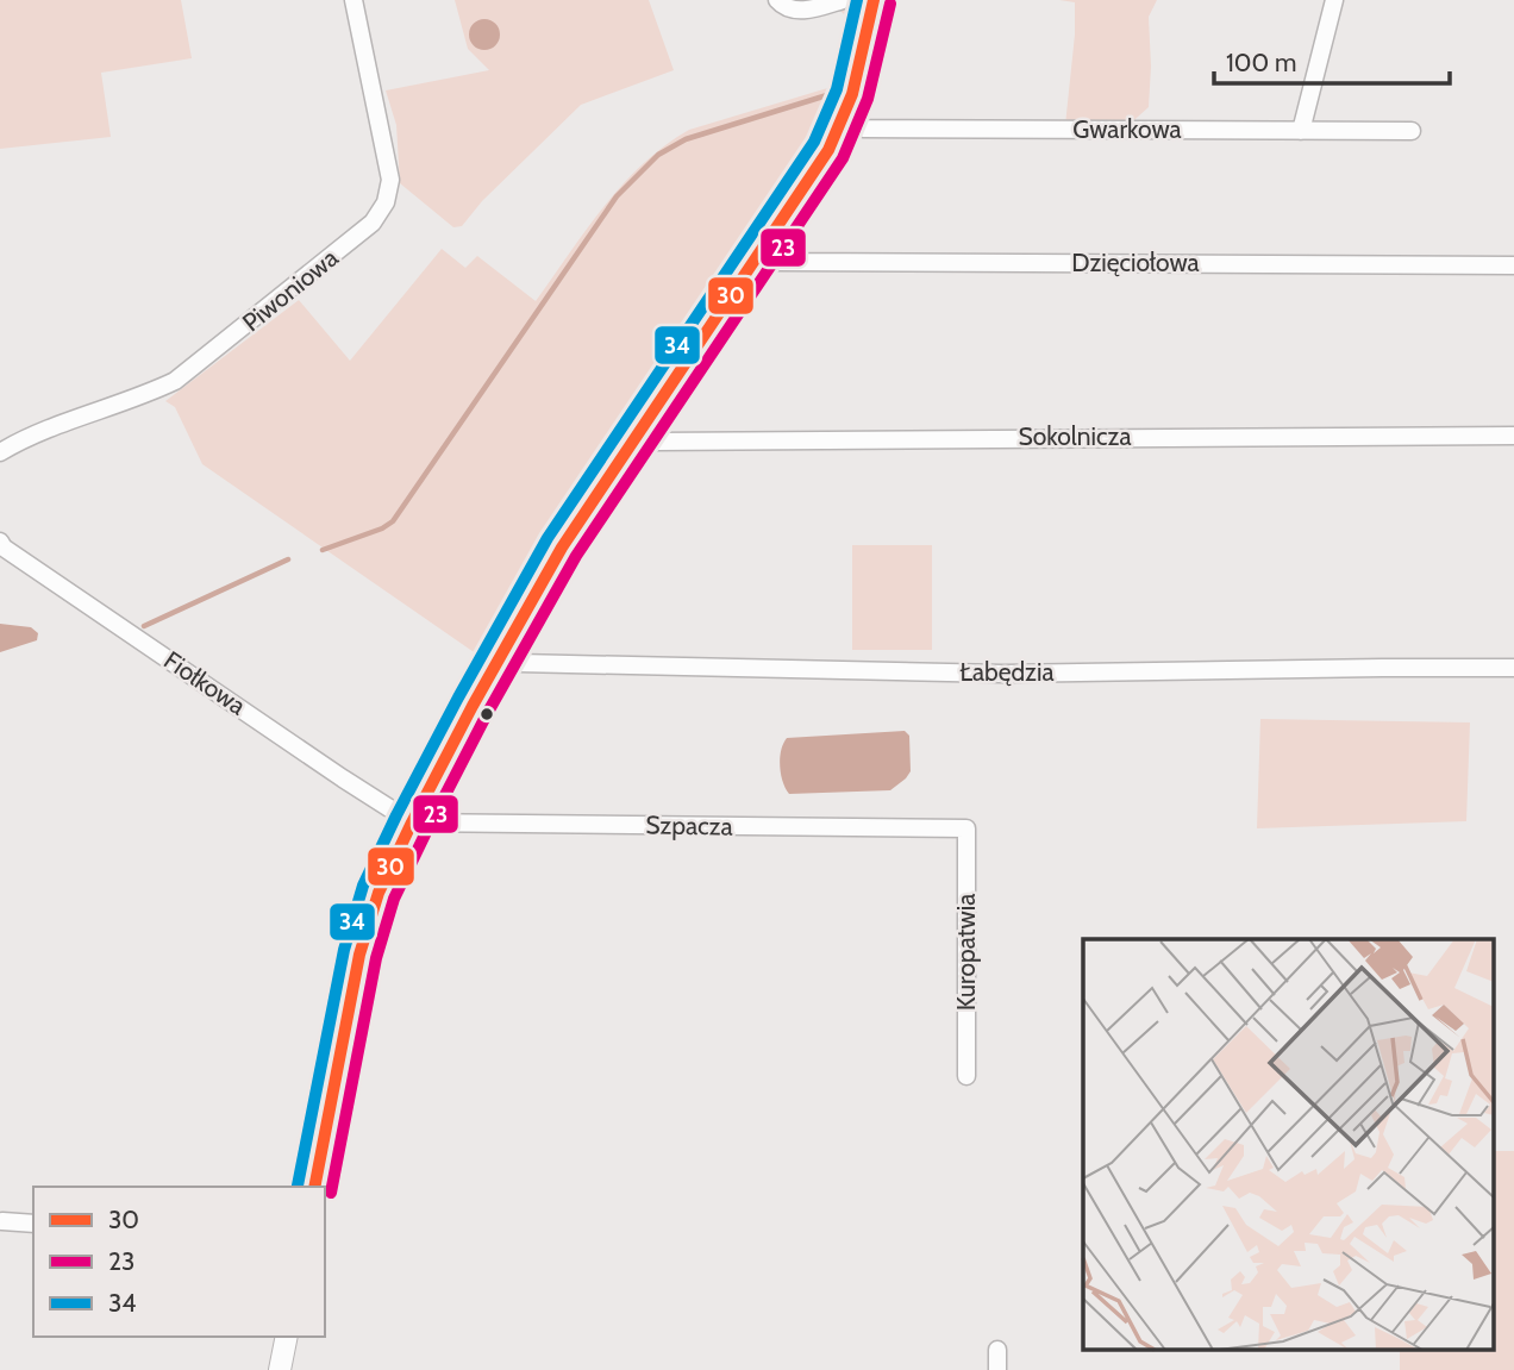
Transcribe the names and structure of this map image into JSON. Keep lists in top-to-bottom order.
{
  "streets": {
    "street": [
      "Gwarkowa",
      "Dzięciołowa",
      "Piwoniowa",
      "Sokolnicza",
      "Łabędzia",
      "Fiołkowa",
      "Szpacza",
      "Kuropatwia"
    ]
  },
  "crossings": [
    ["Fiołkowa", "Szpacza"],
    ["Szpacza", "Kuropatwia"]
  ],
  "lines": ["transit line 30", "transit line 34", "transit line 23"],
  "legend": ["30", "23", "34"],
  "scale_bar": "100 m"
}
